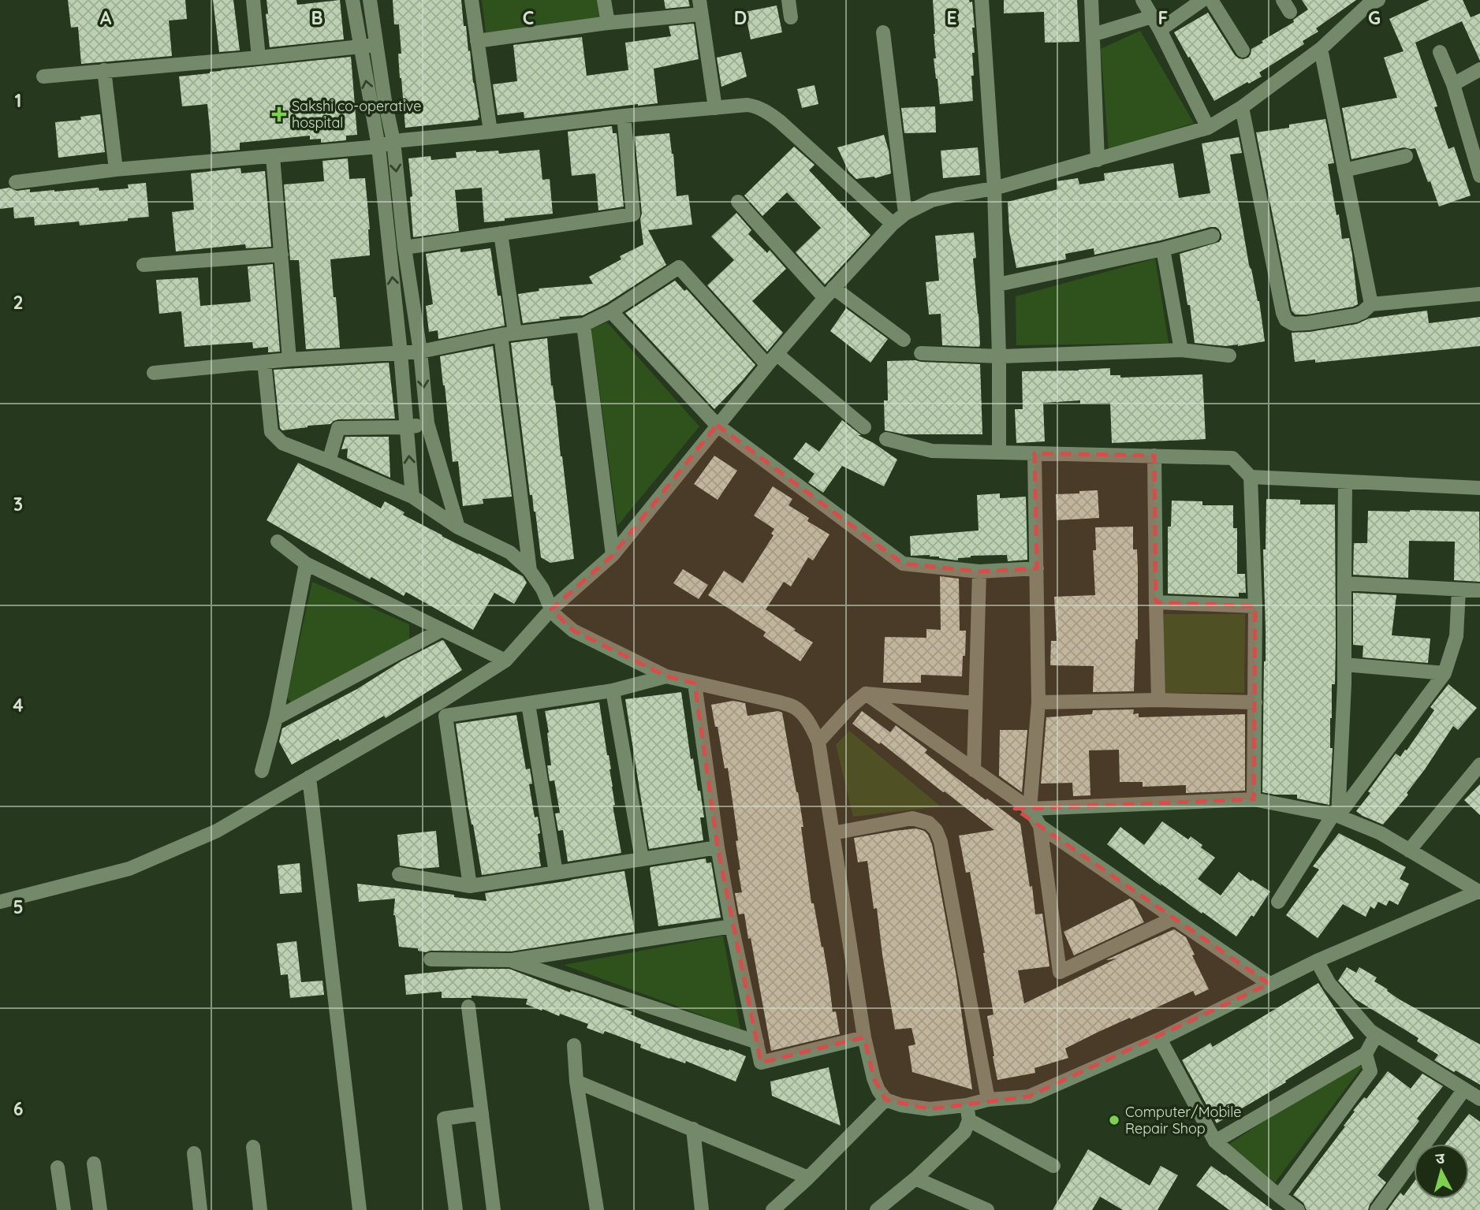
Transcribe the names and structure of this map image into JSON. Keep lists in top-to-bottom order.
{
  "places": {
    "health": ["Sakshi co-operative hospital"],
    "other": ["Computer/Mobile Repair Shop"]
  },
  "north": "top",
  "grid": {
    "columns": [
      "A",
      "B",
      "C",
      "D",
      "E",
      "F",
      "G"
    ],
    "rows": [
      "1",
      "2",
      "3",
      "4",
      "5",
      "6"
    ]
  }
}
